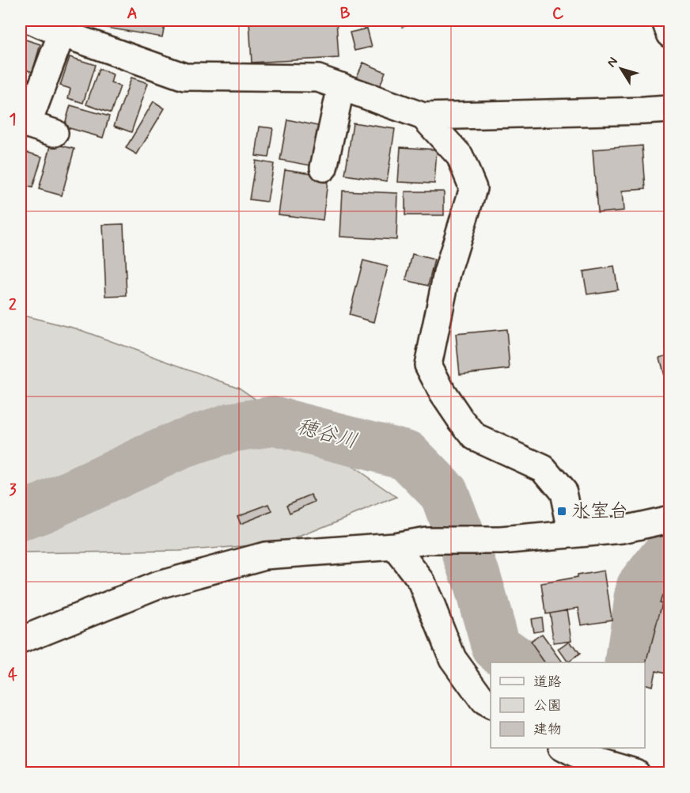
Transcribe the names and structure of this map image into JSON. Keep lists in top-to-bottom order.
{
  "water": ["穂谷川"],
  "places": {
    "transit": ["氷室台"]
  },
  "legend": ["道路", "公園", "建物"],
  "north": "top left",
  "grid": {
    "columns": ["A", "B", "C"],
    "rows": [
      "1",
      "2",
      "3",
      "4"
    ]
  }
}
